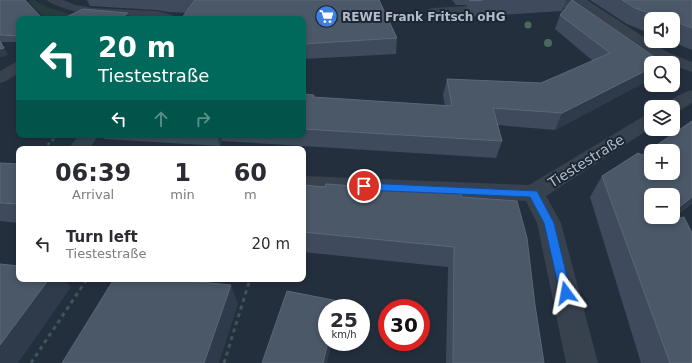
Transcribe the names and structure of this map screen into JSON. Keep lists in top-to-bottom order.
{
  "streets": {
    "street": ["Tiestestraße"]
  },
  "places": {
    "supermarket": ["REWE Frank Fritsch oHG"]
  },
  "page": {
    "map_buttons": ["+", "−"],
    "turn": ["20 m", "Tiestestraße"],
    "eta": [
      "06:39",
      "Arrival",
      "1",
      "min",
      "60",
      "m"
    ],
    "list": [
      {
        "name": "Turn left",
        "note": "Tiestestraße",
        "value": "20 m"
      }
    ],
    "speed": "25 km/h",
    "limit": "30"
  }
}
